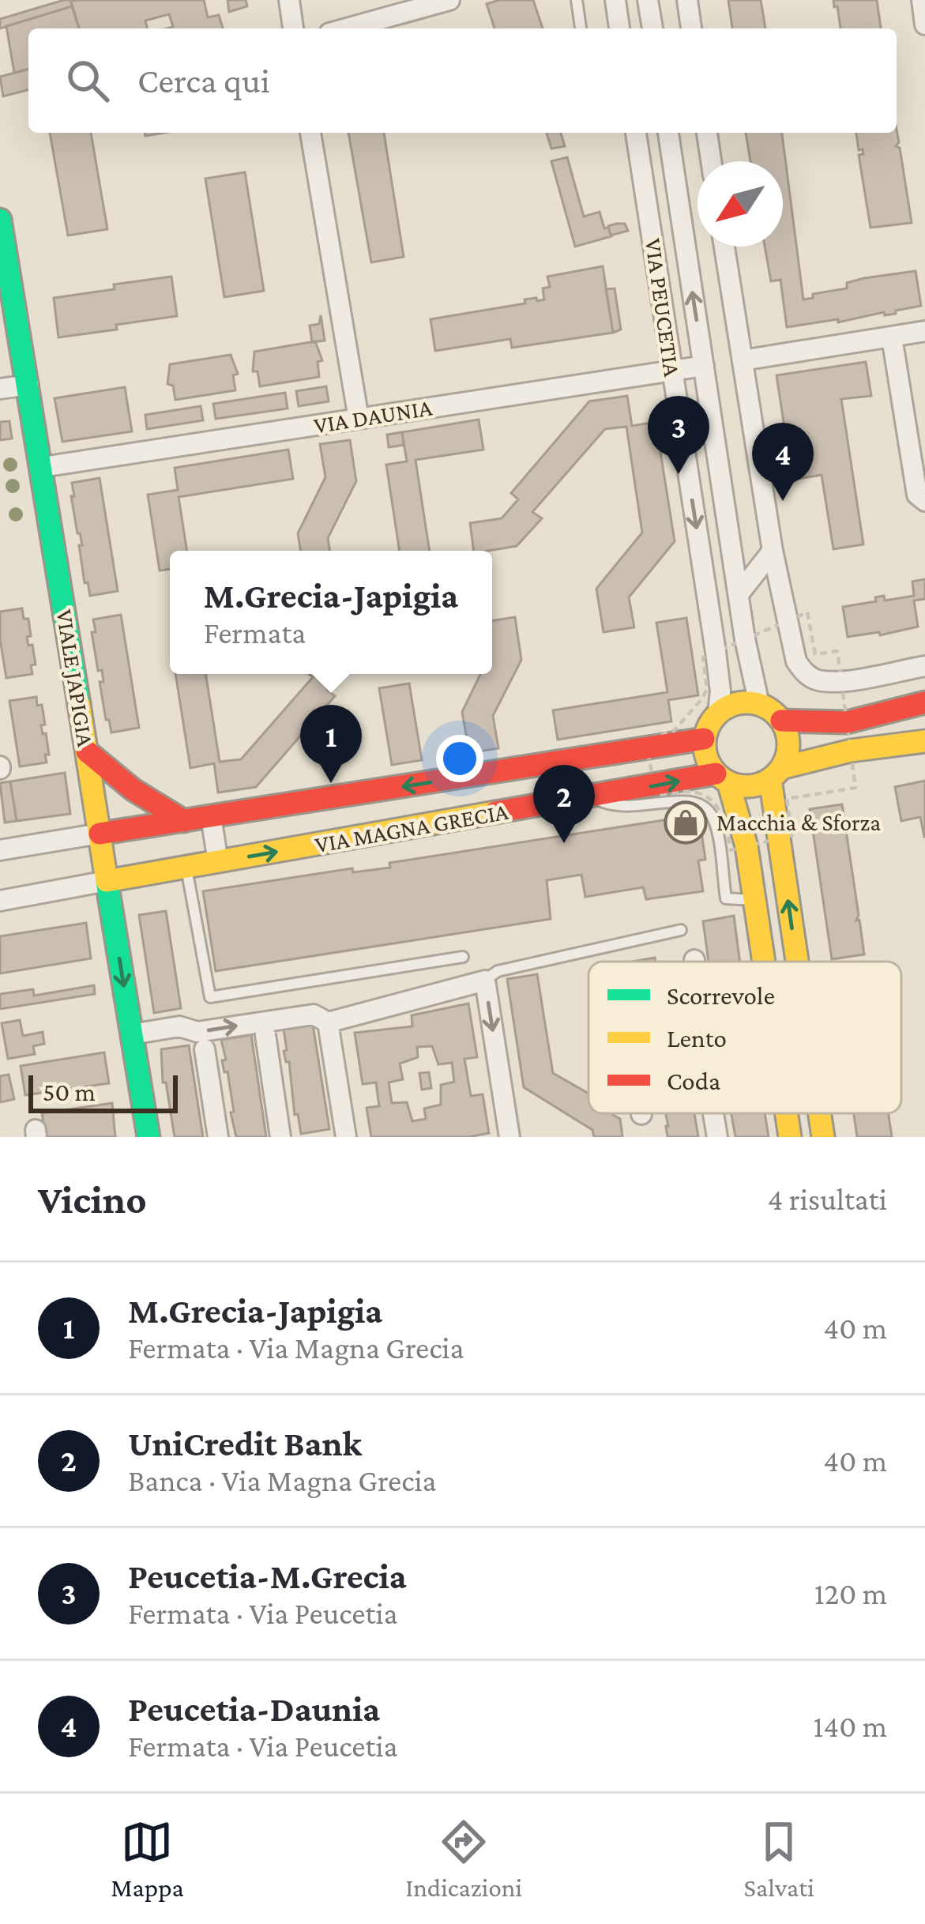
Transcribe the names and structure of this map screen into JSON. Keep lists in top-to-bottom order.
{
  "streets": {
    "main road": ["VIALE JAPIGIA", "VIA MAGNA GRECIA"],
    "street": ["VIA PEUCETIA", "VIA DAUNIA"]
  },
  "crossings": [
    ["VIA PEUCETIA", "VIA DAUNIA"],
    ["VIA PEUCETIA", "VIA MAGNA GRECIA"],
    ["VIA DAUNIA", "VIALE JAPIGIA"],
    ["VIALE JAPIGIA", "VIA MAGNA GRECIA"]
  ],
  "places": {
    "shop": ["Macchia & Sforza"]
  },
  "legend": ["Scorrevole", "Lento", "Coda"],
  "scale_bar": "50 m",
  "north": "bottom left",
  "page": {
    "search": "Cerca qui",
    "pins": [
      "3",
      "4",
      "1",
      "2"
    ],
    "popup": ["M.Grecia-Japigia", "Fermata"],
    "scale": "50 m",
    "heading": ["Vicino", "4 risultati"],
    "list": [
      {
        "mark": "1",
        "name": "M.Grecia-Japigia",
        "note": "Fermata · Via Magna Grecia",
        "value": "40 m"
      },
      {
        "mark": "2",
        "name": "UniCredit Bank",
        "note": "Banca · Via Magna Grecia",
        "value": "40 m"
      },
      {
        "mark": "3",
        "name": "Peucetia-M.Grecia",
        "note": "Fermata · Via Peucetia",
        "value": "120 m"
      },
      {
        "mark": "4",
        "name": "Peucetia-Daunia",
        "note": "Fermata · Via Peucetia",
        "value": "140 m"
      }
    ],
    "nav": ["Mappa", "Indicazioni", "Salvati"]
  }
}
